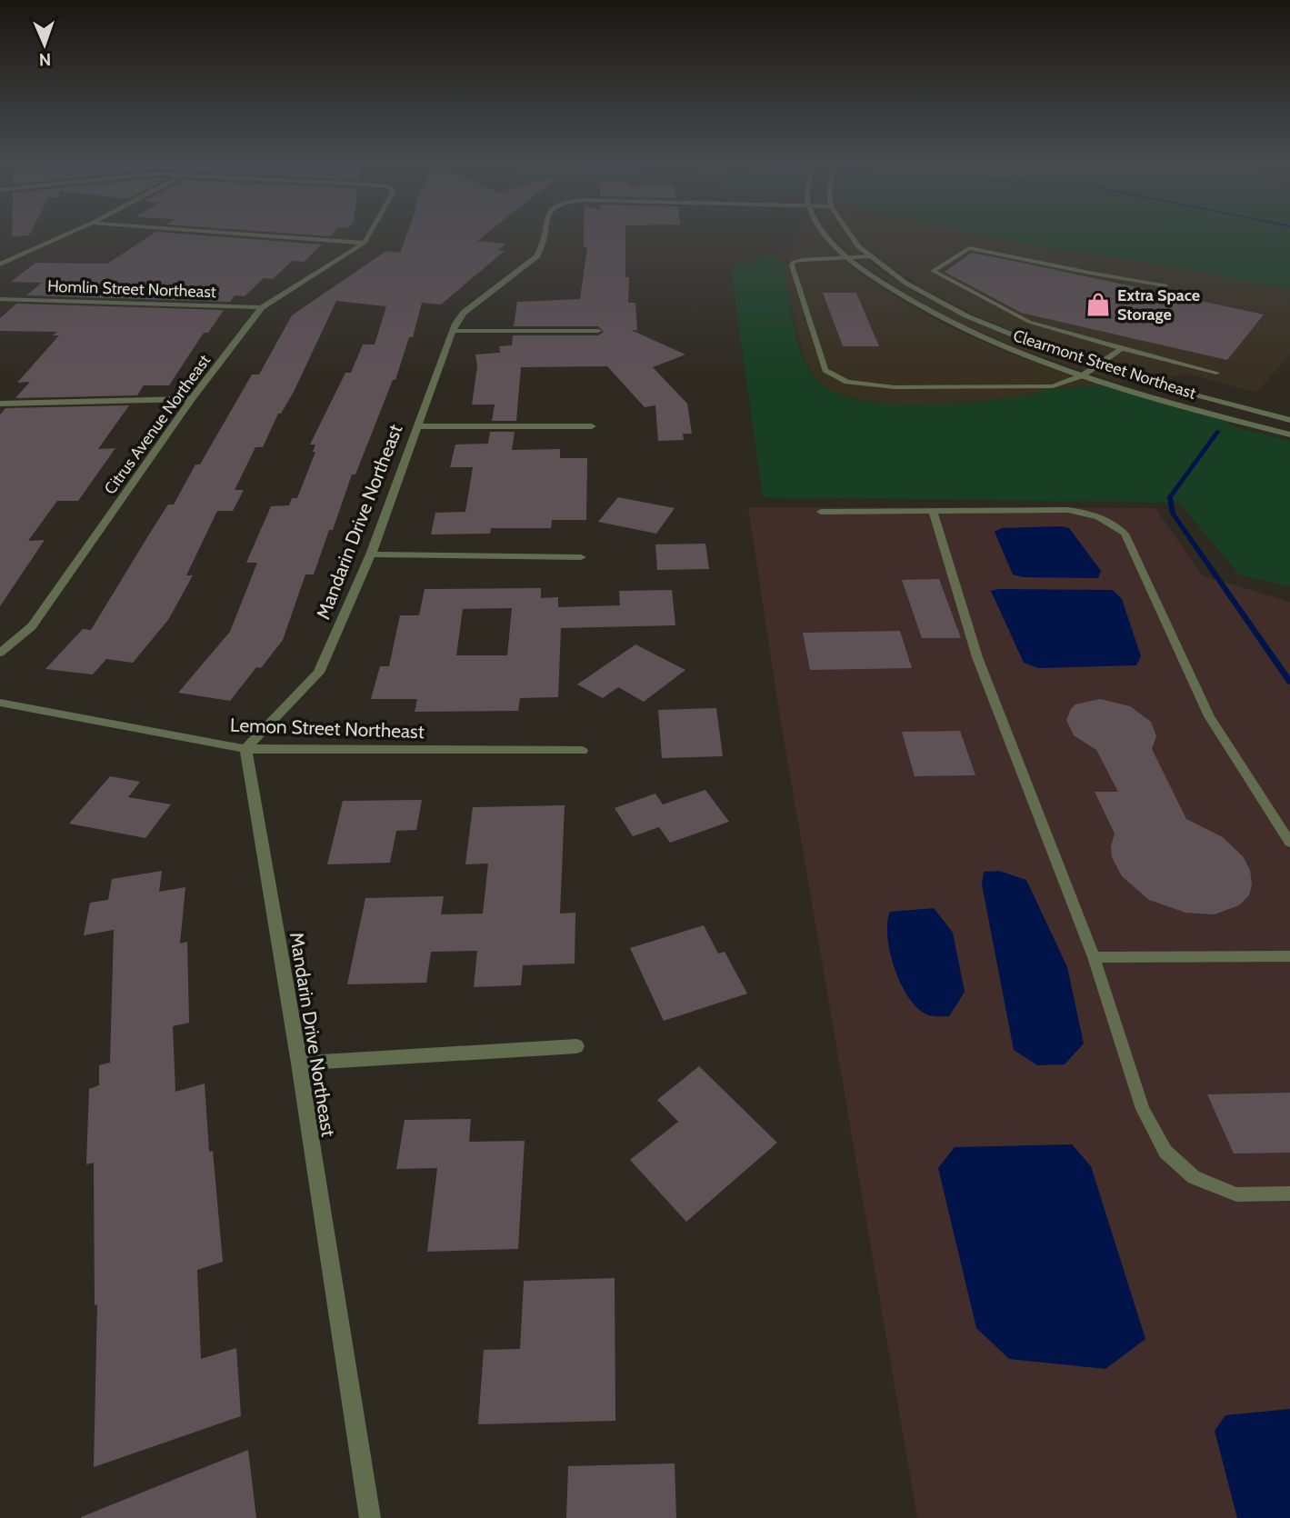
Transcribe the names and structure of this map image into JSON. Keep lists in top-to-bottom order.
{
  "streets": {
    "street": [
      "Homlin Street Northeast",
      "Clearmont Street Northeast",
      "Citrus Avenue Northeast",
      "Mandarin Drive Northeast",
      "Lemon Street Northeast"
    ]
  },
  "crossings": [
    ["Homlin Street Northeast", "Citrus Avenue Northeast"],
    ["Mandarin Drive Northeast", "Lemon Street Northeast"]
  ],
  "places": {
    "shop": ["Extra Space Storage"]
  },
  "north": "bottom"
}
